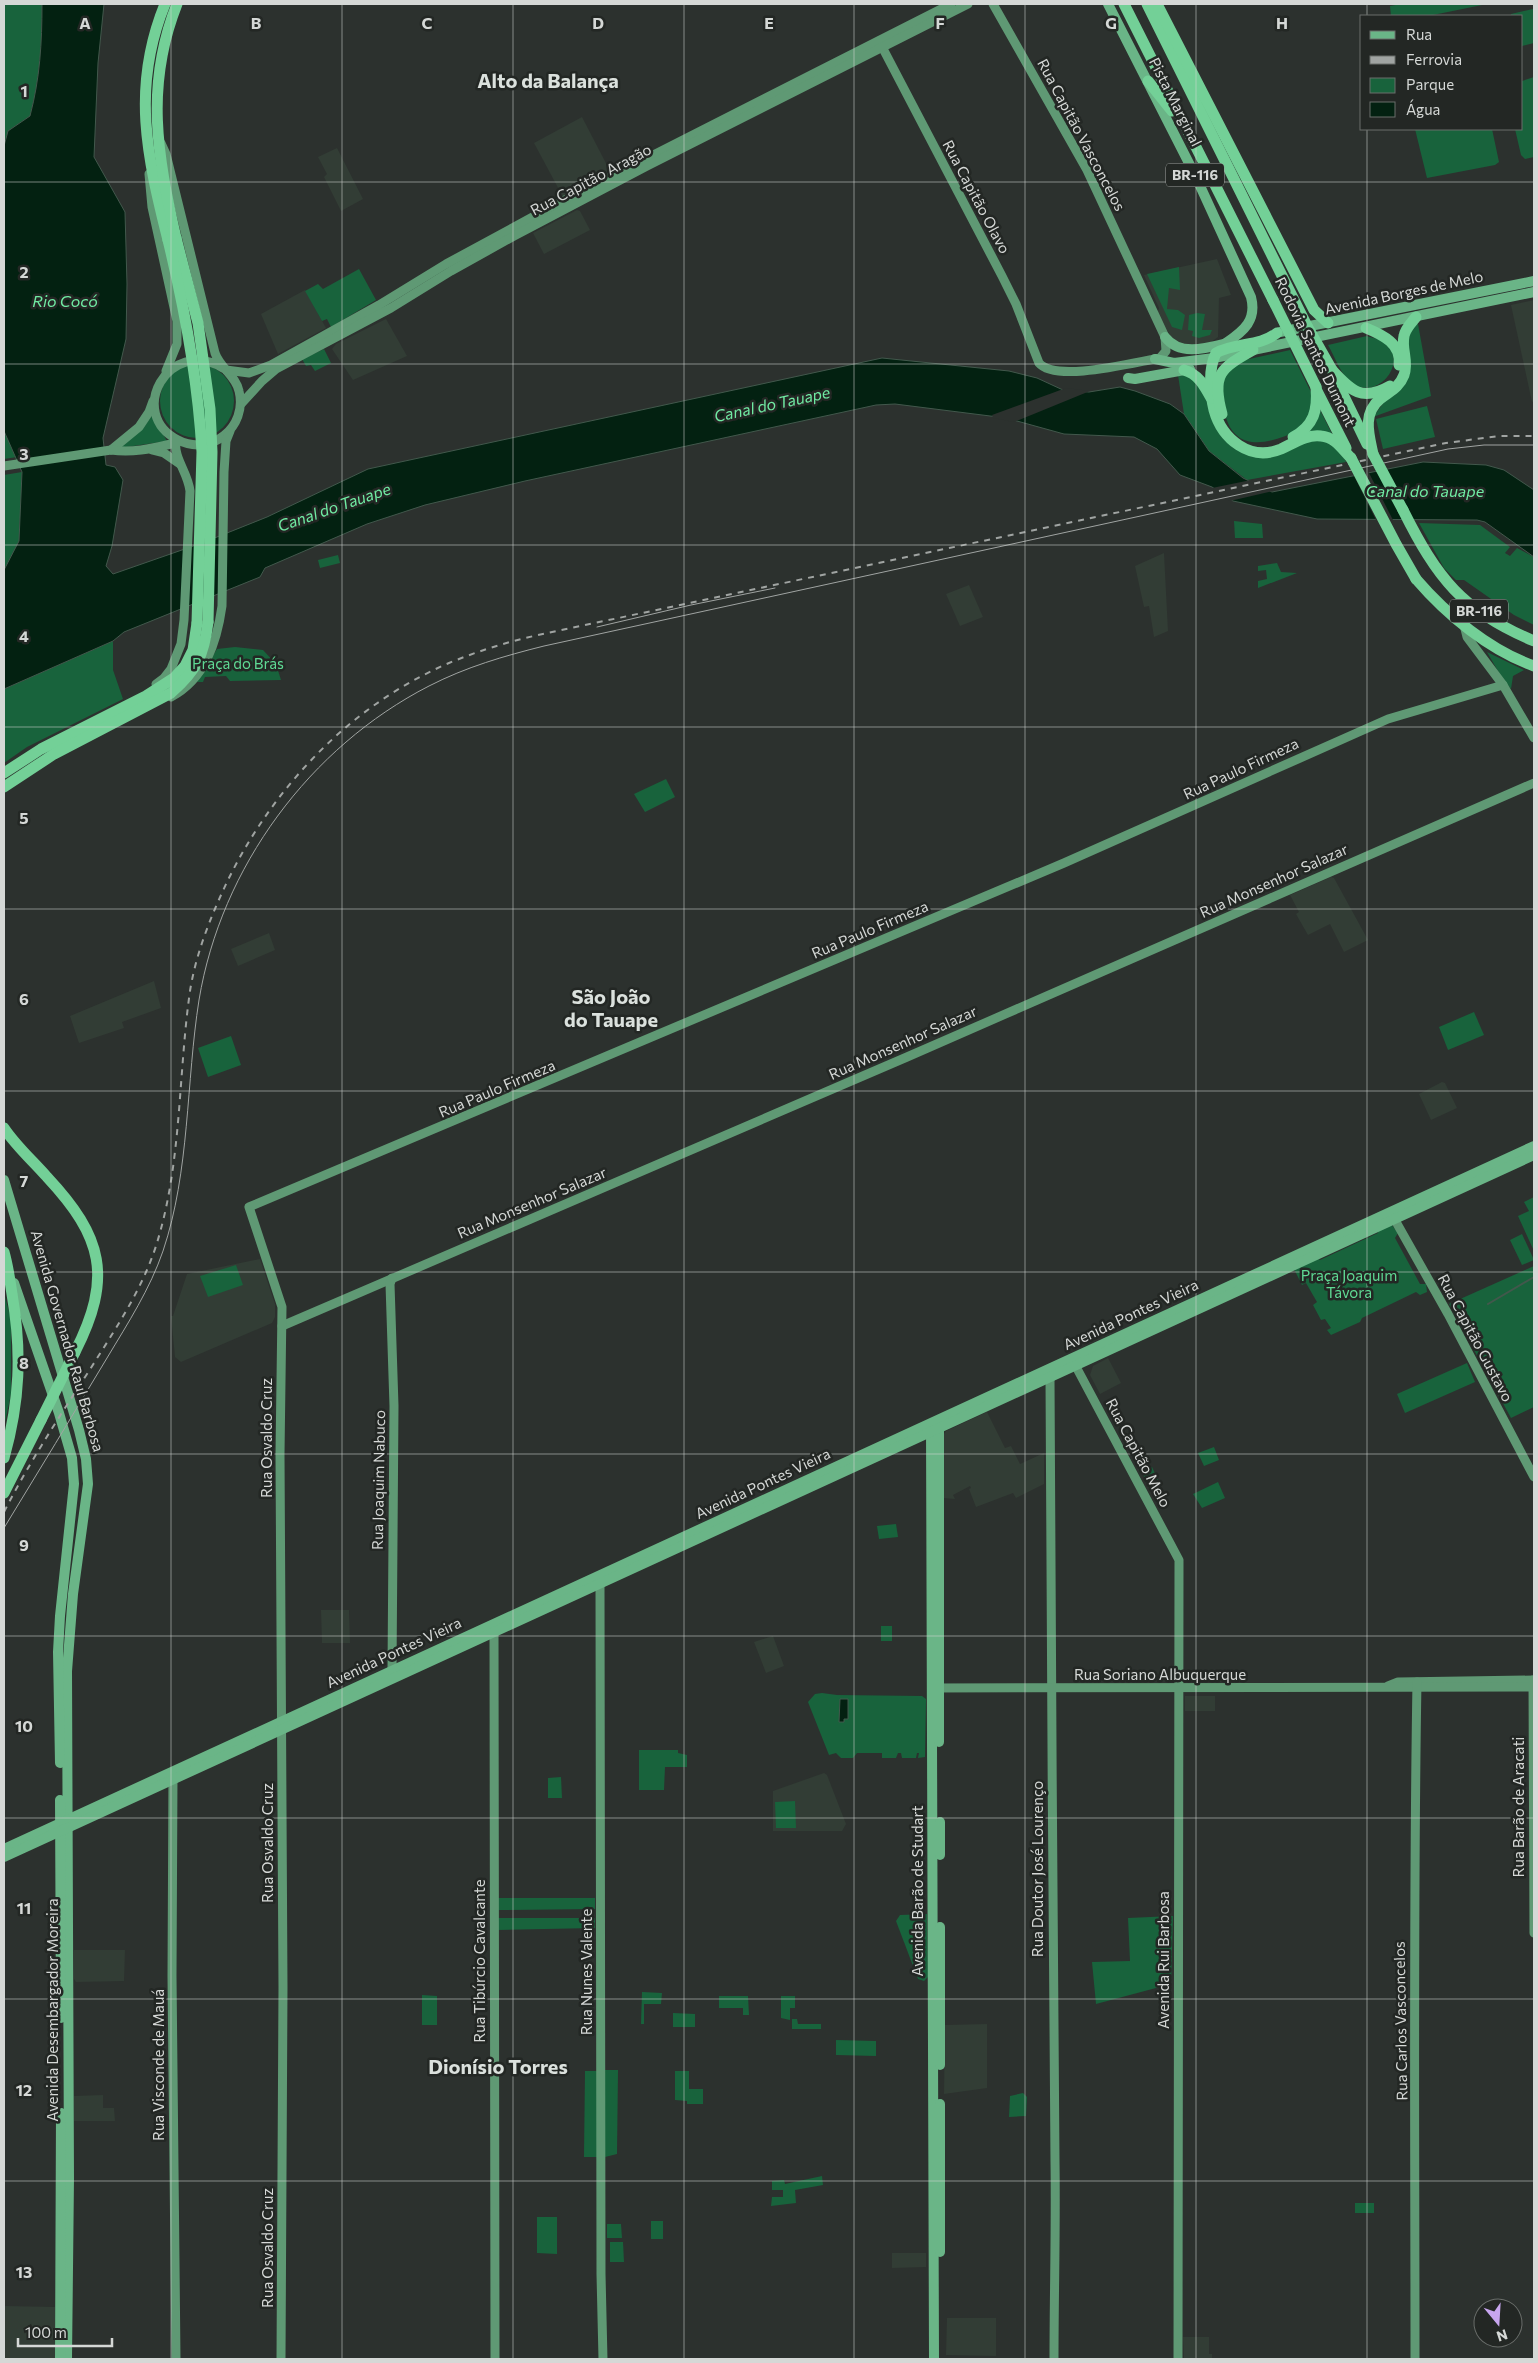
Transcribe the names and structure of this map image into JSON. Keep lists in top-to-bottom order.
{
  "streets": {
    "highway": ["BR-116", "Rodovia Santos Dumont"],
    "main road": [
      "Pista Marginal",
      "Avenida Borges de Melo",
      "Avenida Pontes Vieira",
      "Avenida Governador Raul Barbosa",
      "Avenida Barão de Studart",
      "Avenida Desembargador Moreira"
    ],
    "street": [
      "Rua Capitão Vasconcelos",
      "Rua Capitão Aragão",
      "Rua Capitão Olavo",
      "Rua Paulo Firmeza",
      "Rua Monsenhor Salazar",
      "Rua Capitão Gustavo",
      "Rua Osvaldo Cruz",
      "Rua Capitão Melo",
      "Rua Joaquim Nabuco",
      "Rua Soriano Albuquerque",
      "Rua Barão de Aracati",
      "Rua Doutor José Lourenço",
      "Avenida Rui Barbosa",
      "Rua Tibúrcio Cavalcante",
      "Rua Nunes Valente",
      "Rua Carlos Vasconcelos",
      "Rua Visconde de Mauá"
    ]
  },
  "crossings": [
    ["Pista Marginal", "Avenida Borges de Melo"],
    ["Rua Capitão Vasconcelos", "Avenida Borges de Melo"],
    ["Rua Capitão Aragão", "Rua Capitão Olavo"],
    ["Rua Paulo Firmeza", "Rua Osvaldo Cruz"],
    ["Rua Monsenhor Salazar", "Rua Osvaldo Cruz"],
    ["Rua Monsenhor Salazar", "Rua Joaquim Nabuco"],
    ["Avenida Pontes Vieira", "Rua Capitão Gustavo"],
    ["Avenida Pontes Vieira", "Rua Osvaldo Cruz"],
    ["Avenida Pontes Vieira", "Rua Capitão Melo"],
    ["Avenida Pontes Vieira", "Rua Joaquim Nabuco"],
    ["Avenida Pontes Vieira", "Rua Doutor José Lourenço"],
    ["Avenida Pontes Vieira", "Avenida Barão de Studart"],
    ["Avenida Pontes Vieira", "Rua Tibúrcio Cavalcante"],
    ["Avenida Pontes Vieira", "Rua Nunes Valente"],
    ["Avenida Pontes Vieira", "Avenida Desembargador Moreira"],
    ["Avenida Pontes Vieira", "Rua Visconde de Mauá"],
    ["Avenida Governador Raul Barbosa", "Avenida Desembargador Moreira"],
    ["Rua Capitão Melo", "Avenida Rui Barbosa"],
    ["Rua Soriano Albuquerque", "Rua Barão de Aracati"],
    ["Rua Soriano Albuquerque", "Rua Doutor José Lourenço"],
    ["Rua Soriano Albuquerque", "Avenida Barão de Studart"],
    ["Rua Soriano Albuquerque", "Avenida Rui Barbosa"],
    ["Rua Soriano Albuquerque", "Rua Carlos Vasconcelos"]
  ],
  "districts": ["Alto da Balança", "São João do Tauape", "Dionísio Torres"],
  "water": ["Rio Cocó", "Canal do Tauape"],
  "parks": ["Praça do Brás", "Praça Joaquim Távora"],
  "legend": [
    "Rua",
    "Ferrovia",
    "Parque",
    "Água"
  ],
  "scale_bar": "100 m",
  "north": "bottom",
  "grid": {
    "columns": [
      "A",
      "B",
      "C",
      "D",
      "E",
      "F",
      "G",
      "H"
    ],
    "rows": [
      "1",
      "2",
      "3",
      "4",
      "5",
      "6",
      "7",
      "8",
      "9",
      "10",
      "11",
      "12",
      "13"
    ]
  }
}
